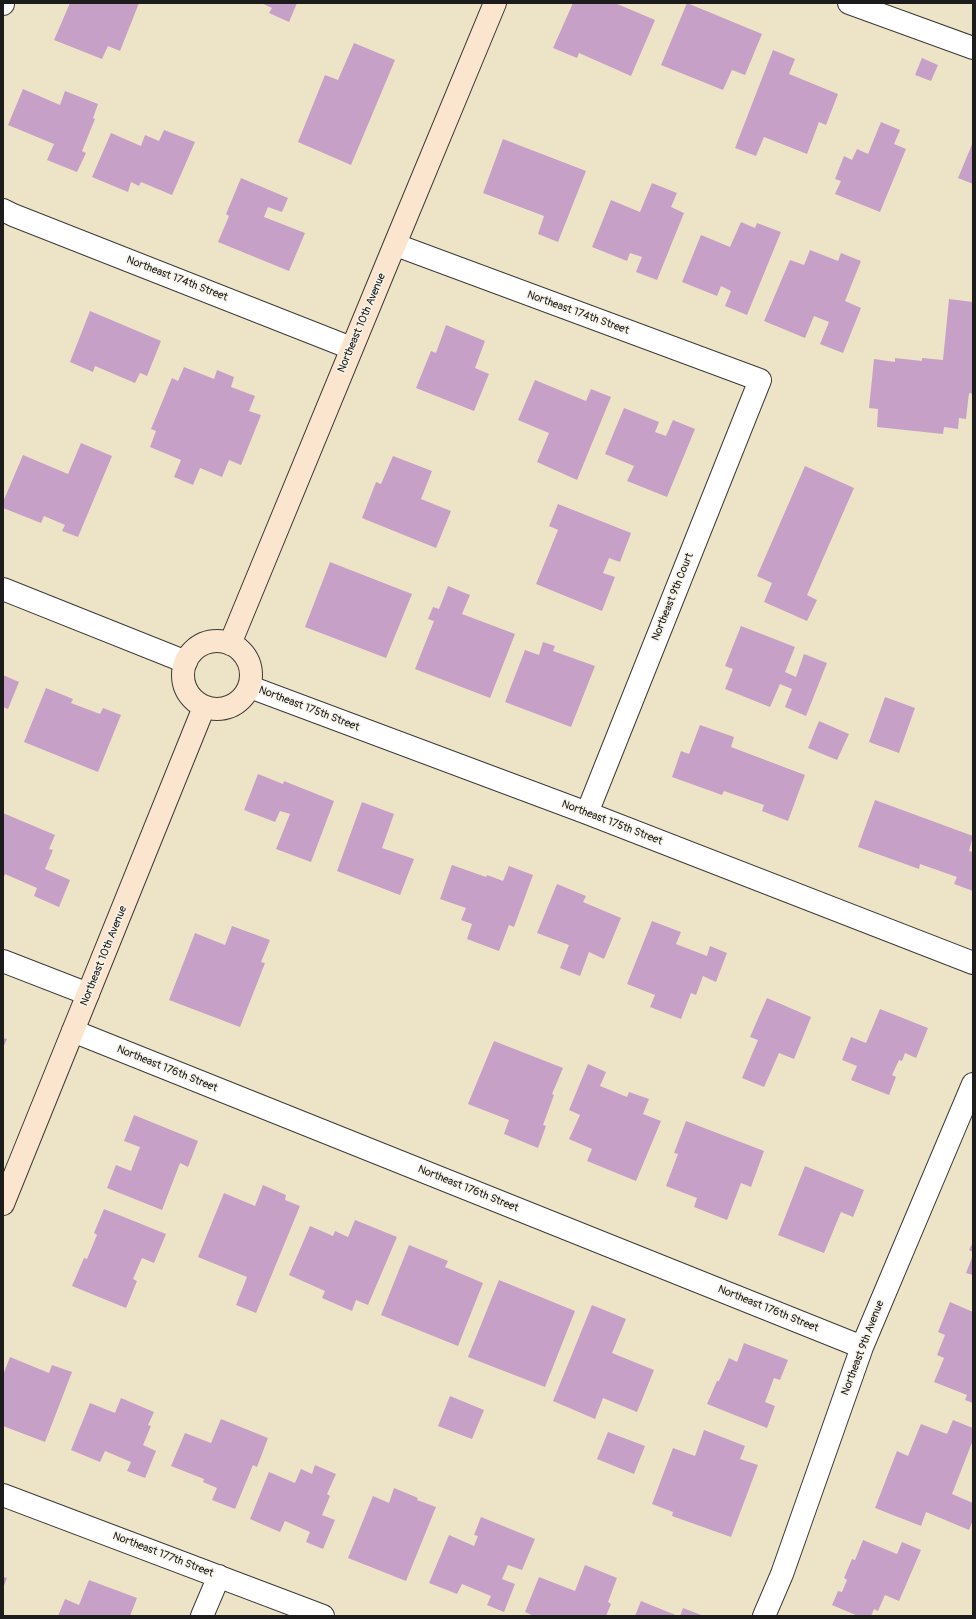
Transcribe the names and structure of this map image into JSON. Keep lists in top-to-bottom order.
{
  "streets": {
    "street": [
      "Northeast 174th Street",
      "Northeast 10th Avenue",
      "Northeast 9th Court",
      "Northeast 175th Street",
      "Northeast 176th Street",
      "Northeast 9th Avenue",
      "Northeast 177th Street"
    ]
  },
  "crossings": [
    ["Northeast 174th Street", "Northeast 10th Avenue"],
    ["Northeast 174th Street", "Northeast 9th Court"],
    ["Northeast 10th Avenue", "Northeast 175th Street"],
    ["Northeast 10th Avenue", "Northeast 176th Street"],
    ["Northeast 9th Court", "Northeast 175th Street"],
    ["Northeast 176th Street", "Northeast 9th Avenue"]
  ]
}
